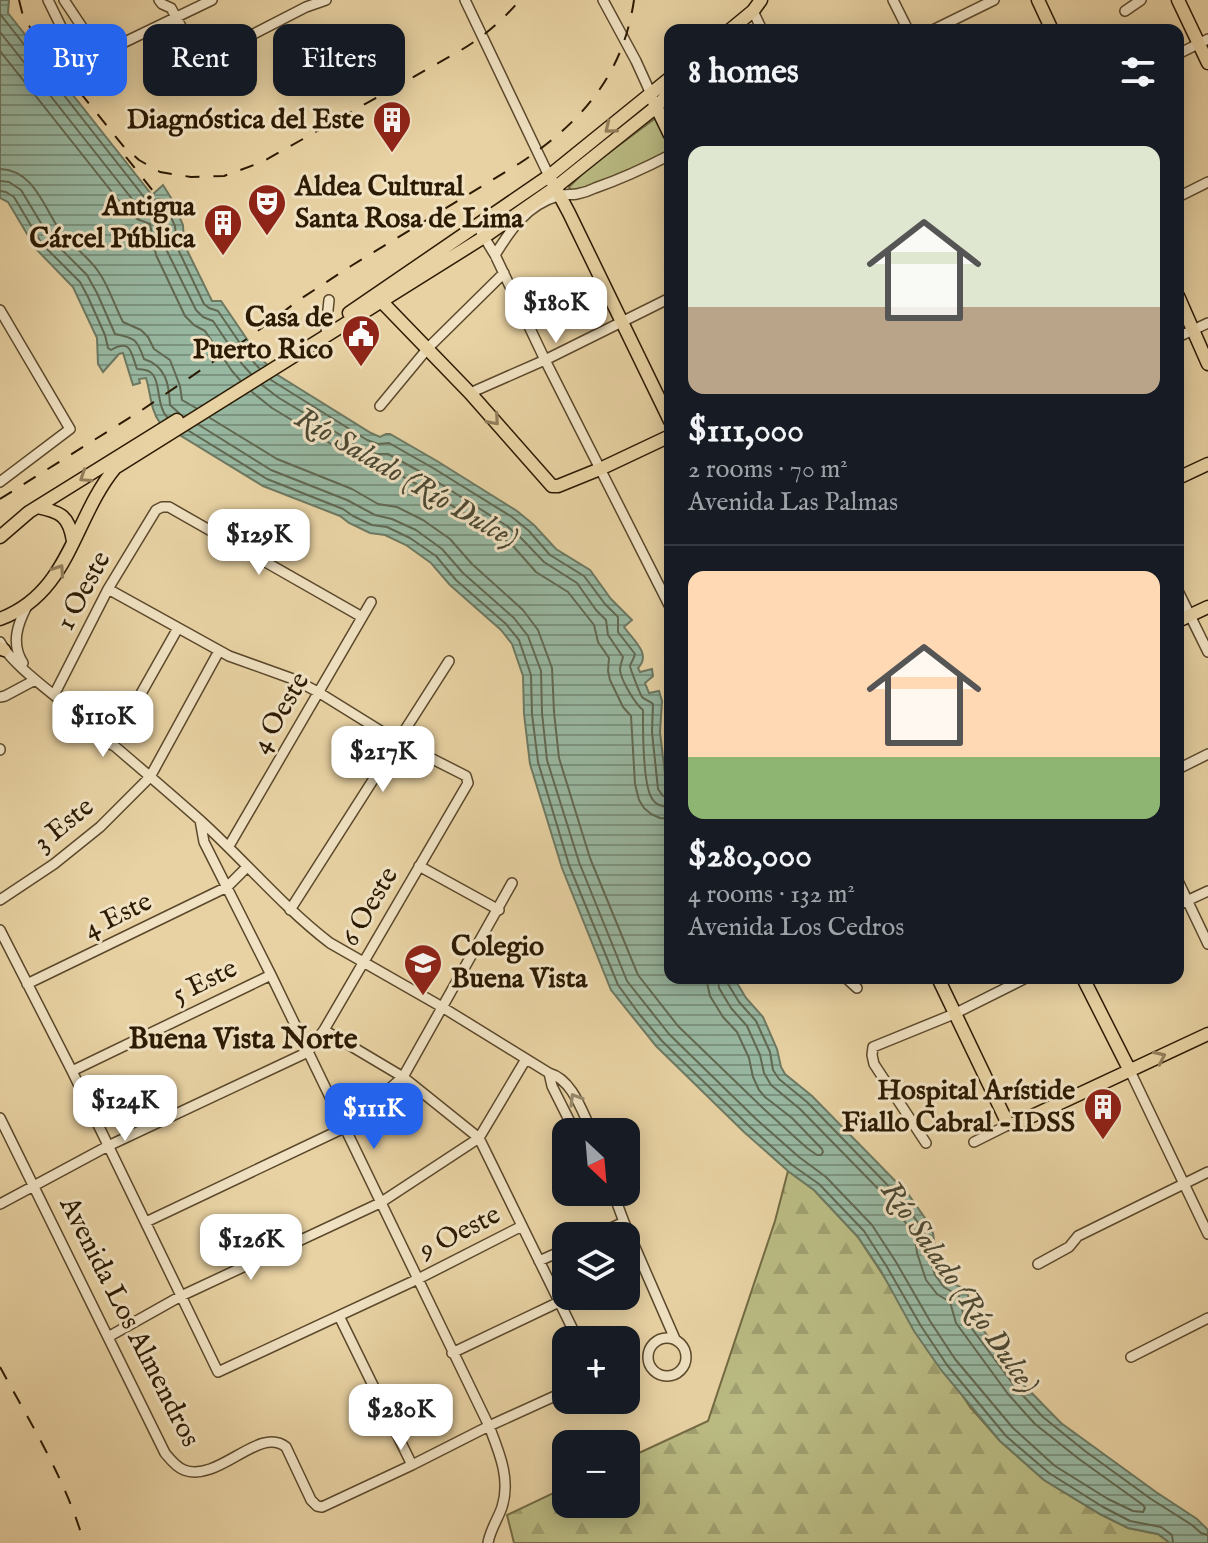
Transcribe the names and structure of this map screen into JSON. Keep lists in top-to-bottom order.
{
  "streets": {
    "street": [
      "1 Oeste",
      "4 Oeste",
      "3 Este",
      "6 Oeste",
      "4 Este",
      "5 Este",
      "9 Oeste",
      "Avenida Los Almendros"
    ]
  },
  "crossings": [
    ["1 Oeste", "4 Oeste"]
  ],
  "districts": ["Buena Vista Norte"],
  "water": ["Río Salado (Río Dulce)"],
  "places": {
    "building": ["Diagnóstica del Este", "Antigua Cárcel Pública", "Hospital Arístide Fiallo Cabral -IDSS"],
    "theatre": ["Aldea Cultural Santa Rosa de Lima"],
    "public building": ["Casa de Puerto Rico"],
    "school or university": ["Colegio Buena Vista"]
  },
  "north": "bottom right",
  "page": {
    "chip": ["Buy", "Rent", "Filters"],
    "heading": "8 homes",
    "list": [
      {
        "name": "$111,000",
        "note": "2 rooms · 70 m² · Avenida Las Palmas"
      },
      {
        "name": "$280,000",
        "note": "4 rooms · 132 m² · Avenida Los Cedros"
      }
    ],
    "price": [
      "$180K",
      "$129K",
      "$110K",
      "$217K",
      "$124K",
      "$111K",
      "$126K",
      "$280K"
    ],
    "map_buttons": ["+", "−"]
  }
}
